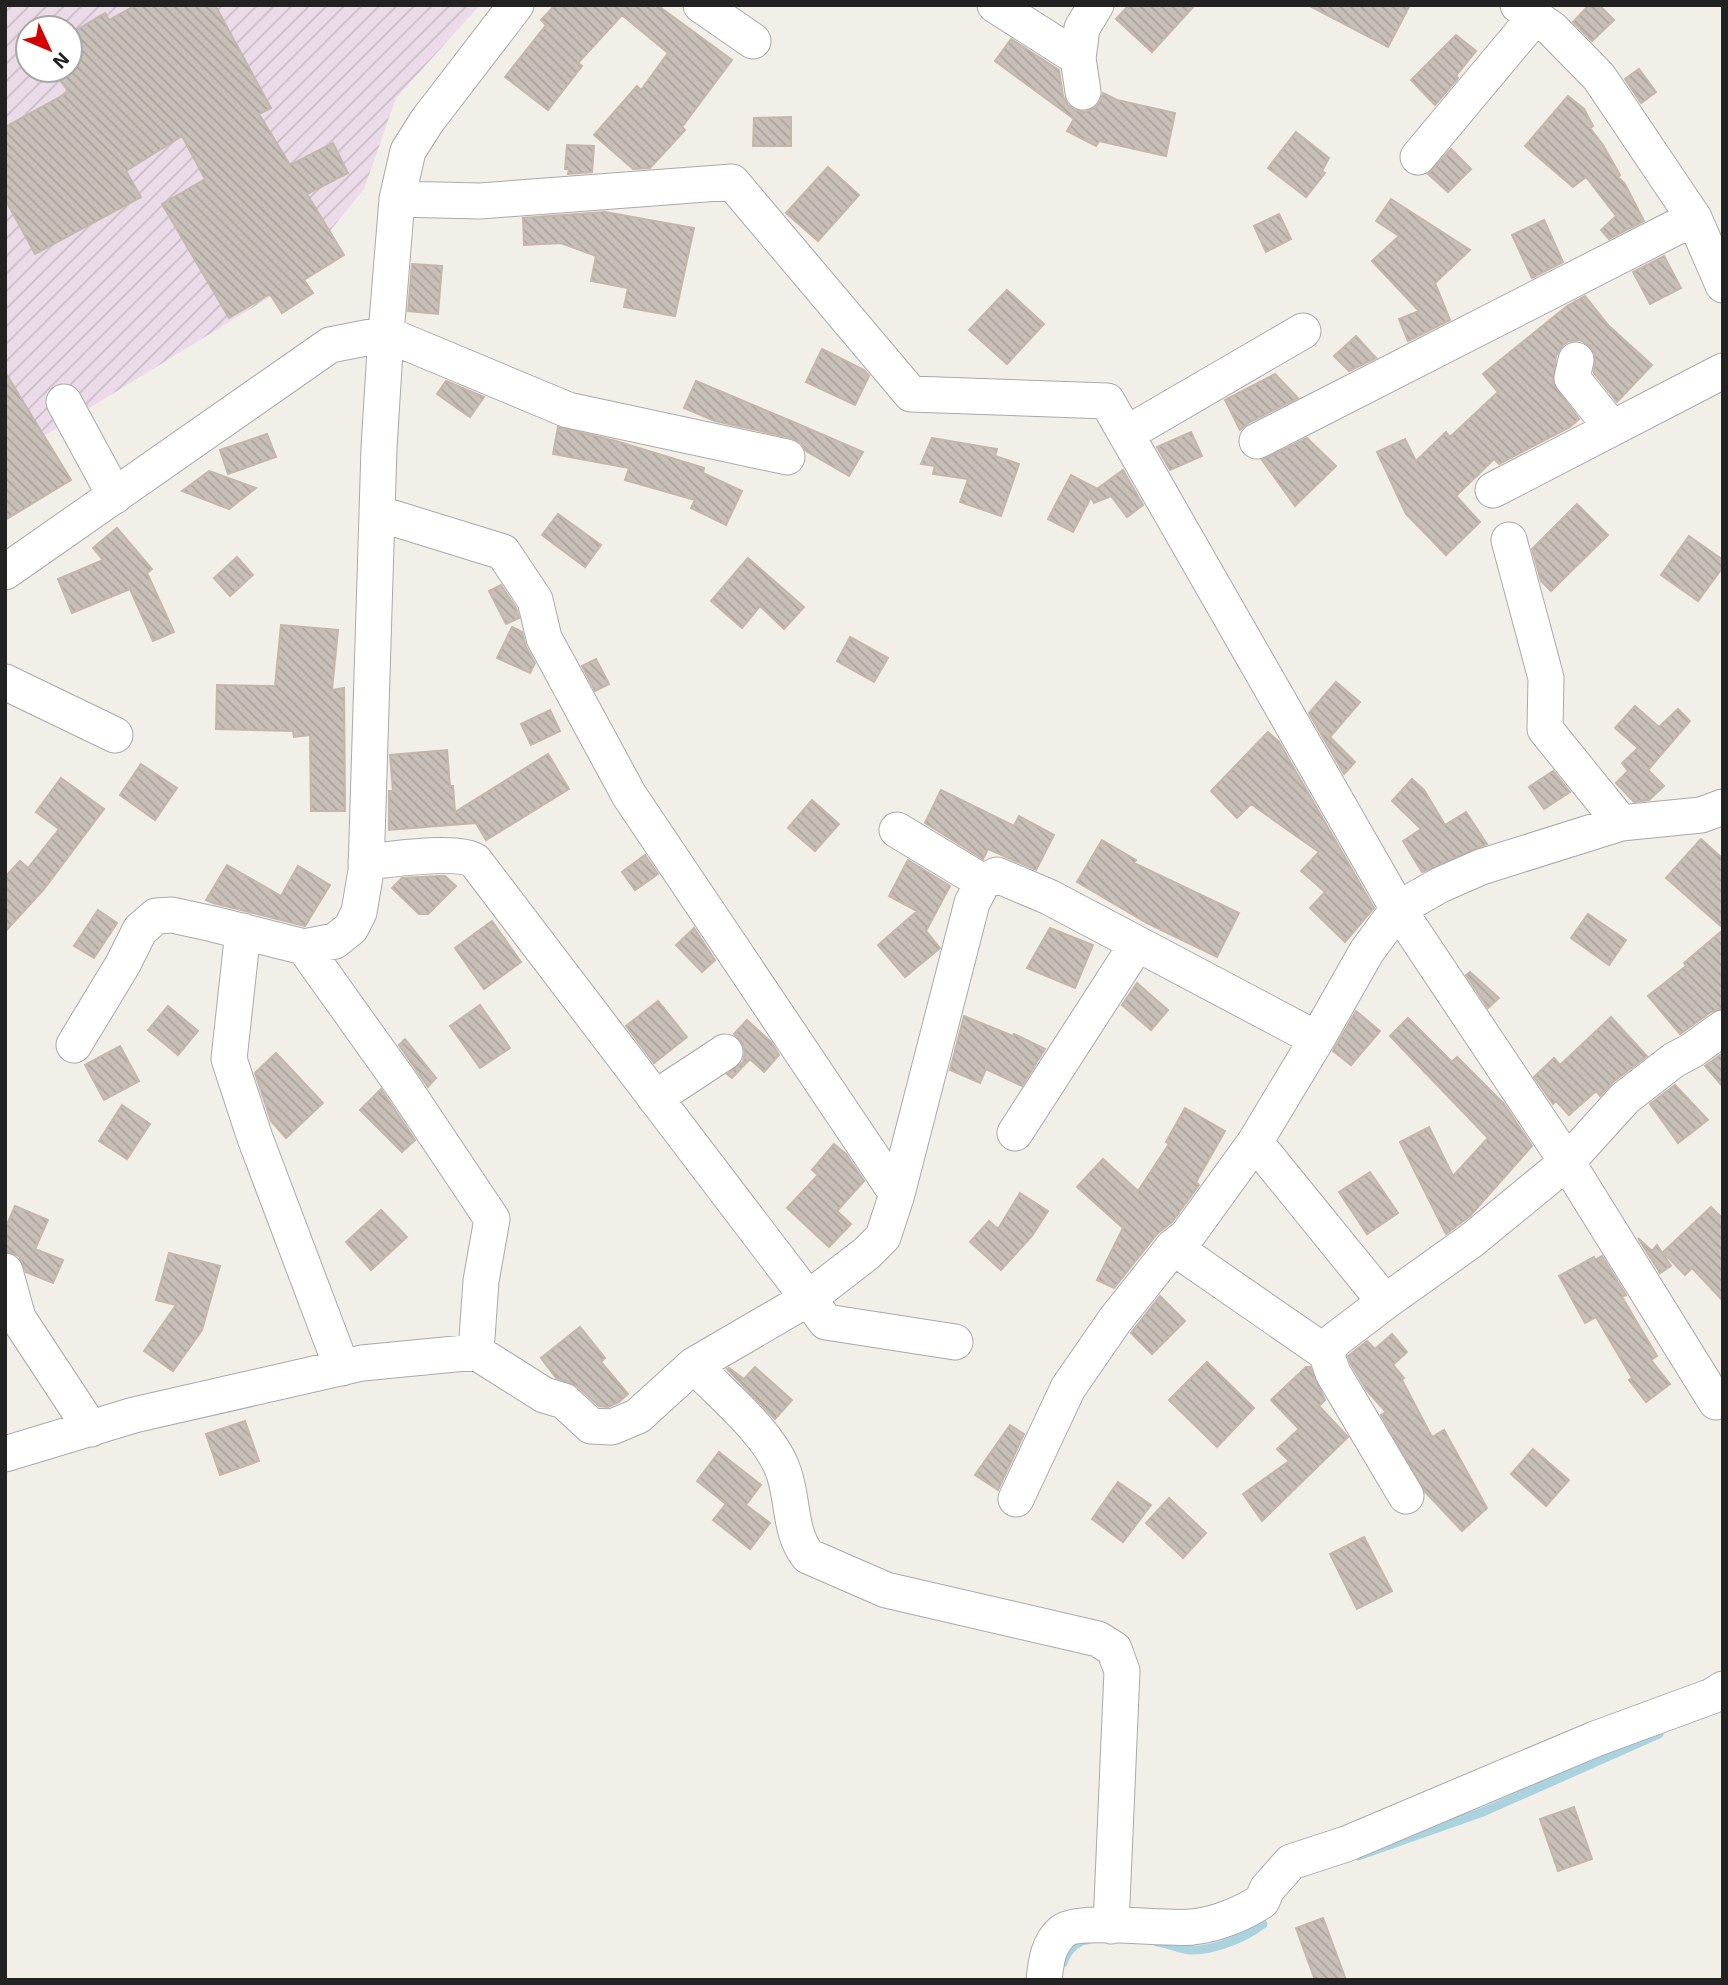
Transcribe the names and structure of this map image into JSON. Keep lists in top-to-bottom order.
{
  "north": "bottom right"
}
